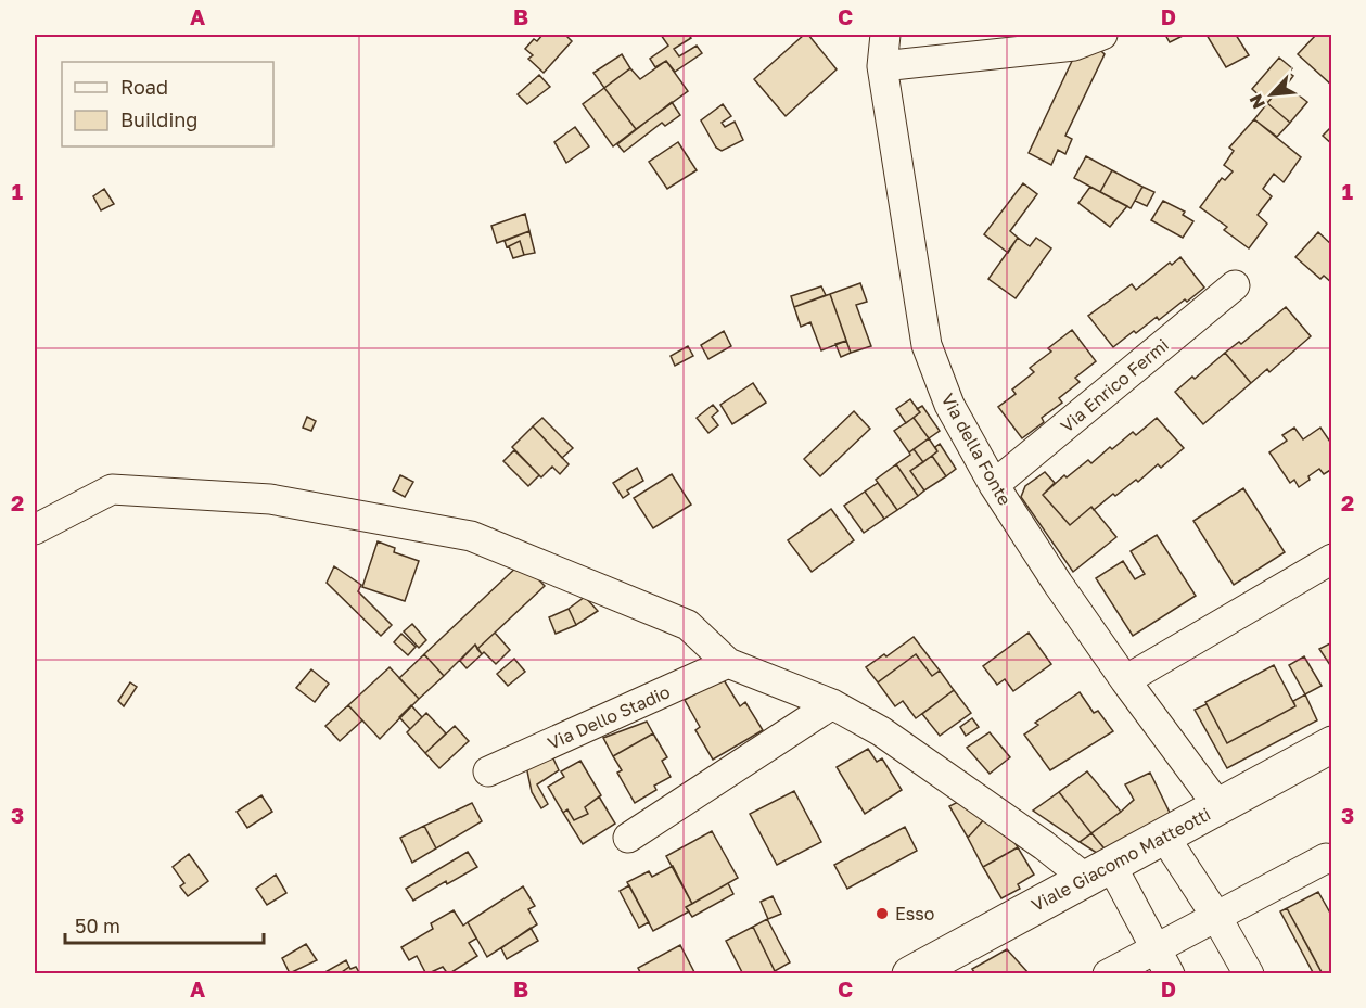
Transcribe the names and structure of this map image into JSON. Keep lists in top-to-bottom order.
{
  "streets": {
    "main road": ["Viale Giacomo Matteotti"],
    "street": ["Via Enrico Fermi", "Via della Fonte", "Via Dello Stadio"]
  },
  "crossings": [
    ["Via Enrico Fermi", "Via della Fonte"],
    ["Via della Fonte", "Viale Giacomo Matteotti"]
  ],
  "places": ["Esso"],
  "legend": ["Road", "Building"],
  "scale_bar": "50 m",
  "north": "bottom left",
  "grid": {
    "columns": [
      "A",
      "B",
      "C",
      "D"
    ],
    "rows": ["1", "2", "3"]
  }
}
